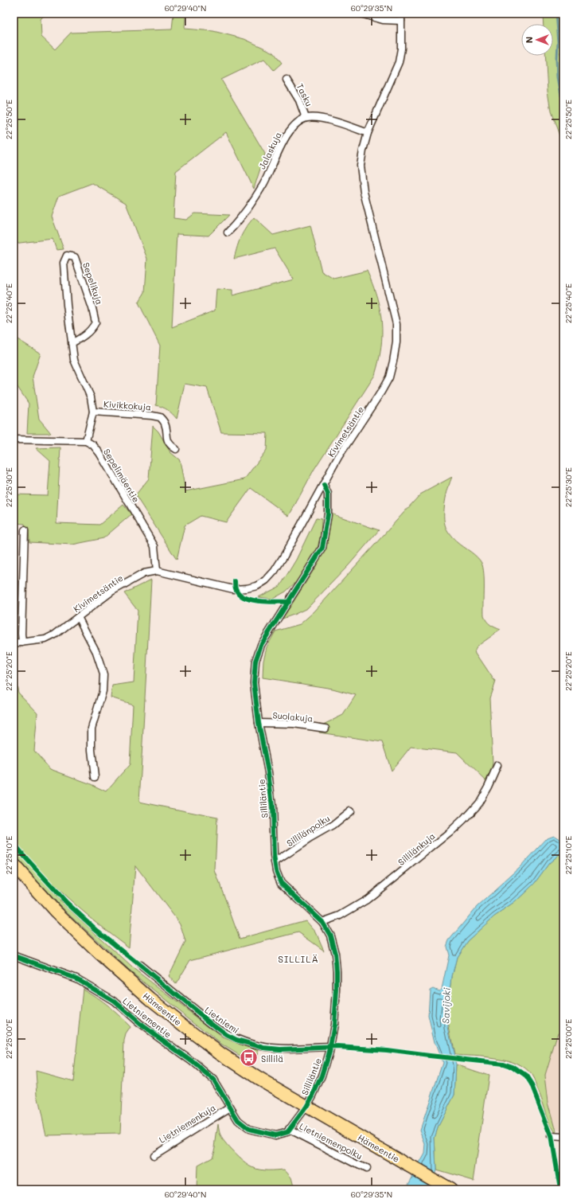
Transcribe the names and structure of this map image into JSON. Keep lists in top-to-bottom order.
{
  "streets": {
    "highway": ["Hämeentie"],
    "street": [
      "Tasku",
      "Jalaskuja",
      "Sepelikuja",
      "Kivikkokuja",
      "Kivimetsäntie",
      "Sepelimäentie",
      "Suolakuja",
      "Silliläntie",
      "Sillilänpolku",
      "Sillilänkuja",
      "Lietniementie",
      "Lietniemi",
      "Lietniemenkuja",
      "Lietniemenpolku"
    ]
  },
  "crossings": [
    ["Tasku", "Jalaskuja"],
    ["Sepelikuja", "Kivikkokuja"],
    ["Sepelikuja", "Sepelimäentie"],
    ["Kivimetsäntie", "Sepelimäentie"],
    ["Kivimetsäntie", "Silliläntie"],
    ["Suolakuja", "Silliläntie"],
    ["Silliläntie", "Sillilänpolku"],
    ["Silliläntie", "Sillilänkuja"],
    ["Silliläntie", "Hämeentie"],
    ["Silliläntie", "Lietniementie"],
    ["Silliläntie", "Lietniemi"],
    ["Hämeentie", "Lietniementie"],
    ["Lietniementie", "Lietniemenkuja"],
    ["Lietniementie", "Lietniemenpolku"]
  ],
  "districts": ["SILLILÄ"],
  "water": ["Savijoki"],
  "places": {
    "bus stop": ["Sillilä"]
  },
  "north": "left",
  "coordinates": [
    "60°29'40\"N",
    "60°29'35\"N",
    "22°25'50\"E",
    "22°25'40\"E",
    "22°25'30\"E",
    "22°25'20\"E",
    "22°25'10\"E",
    "22°25'00\"E"
  ]
}
